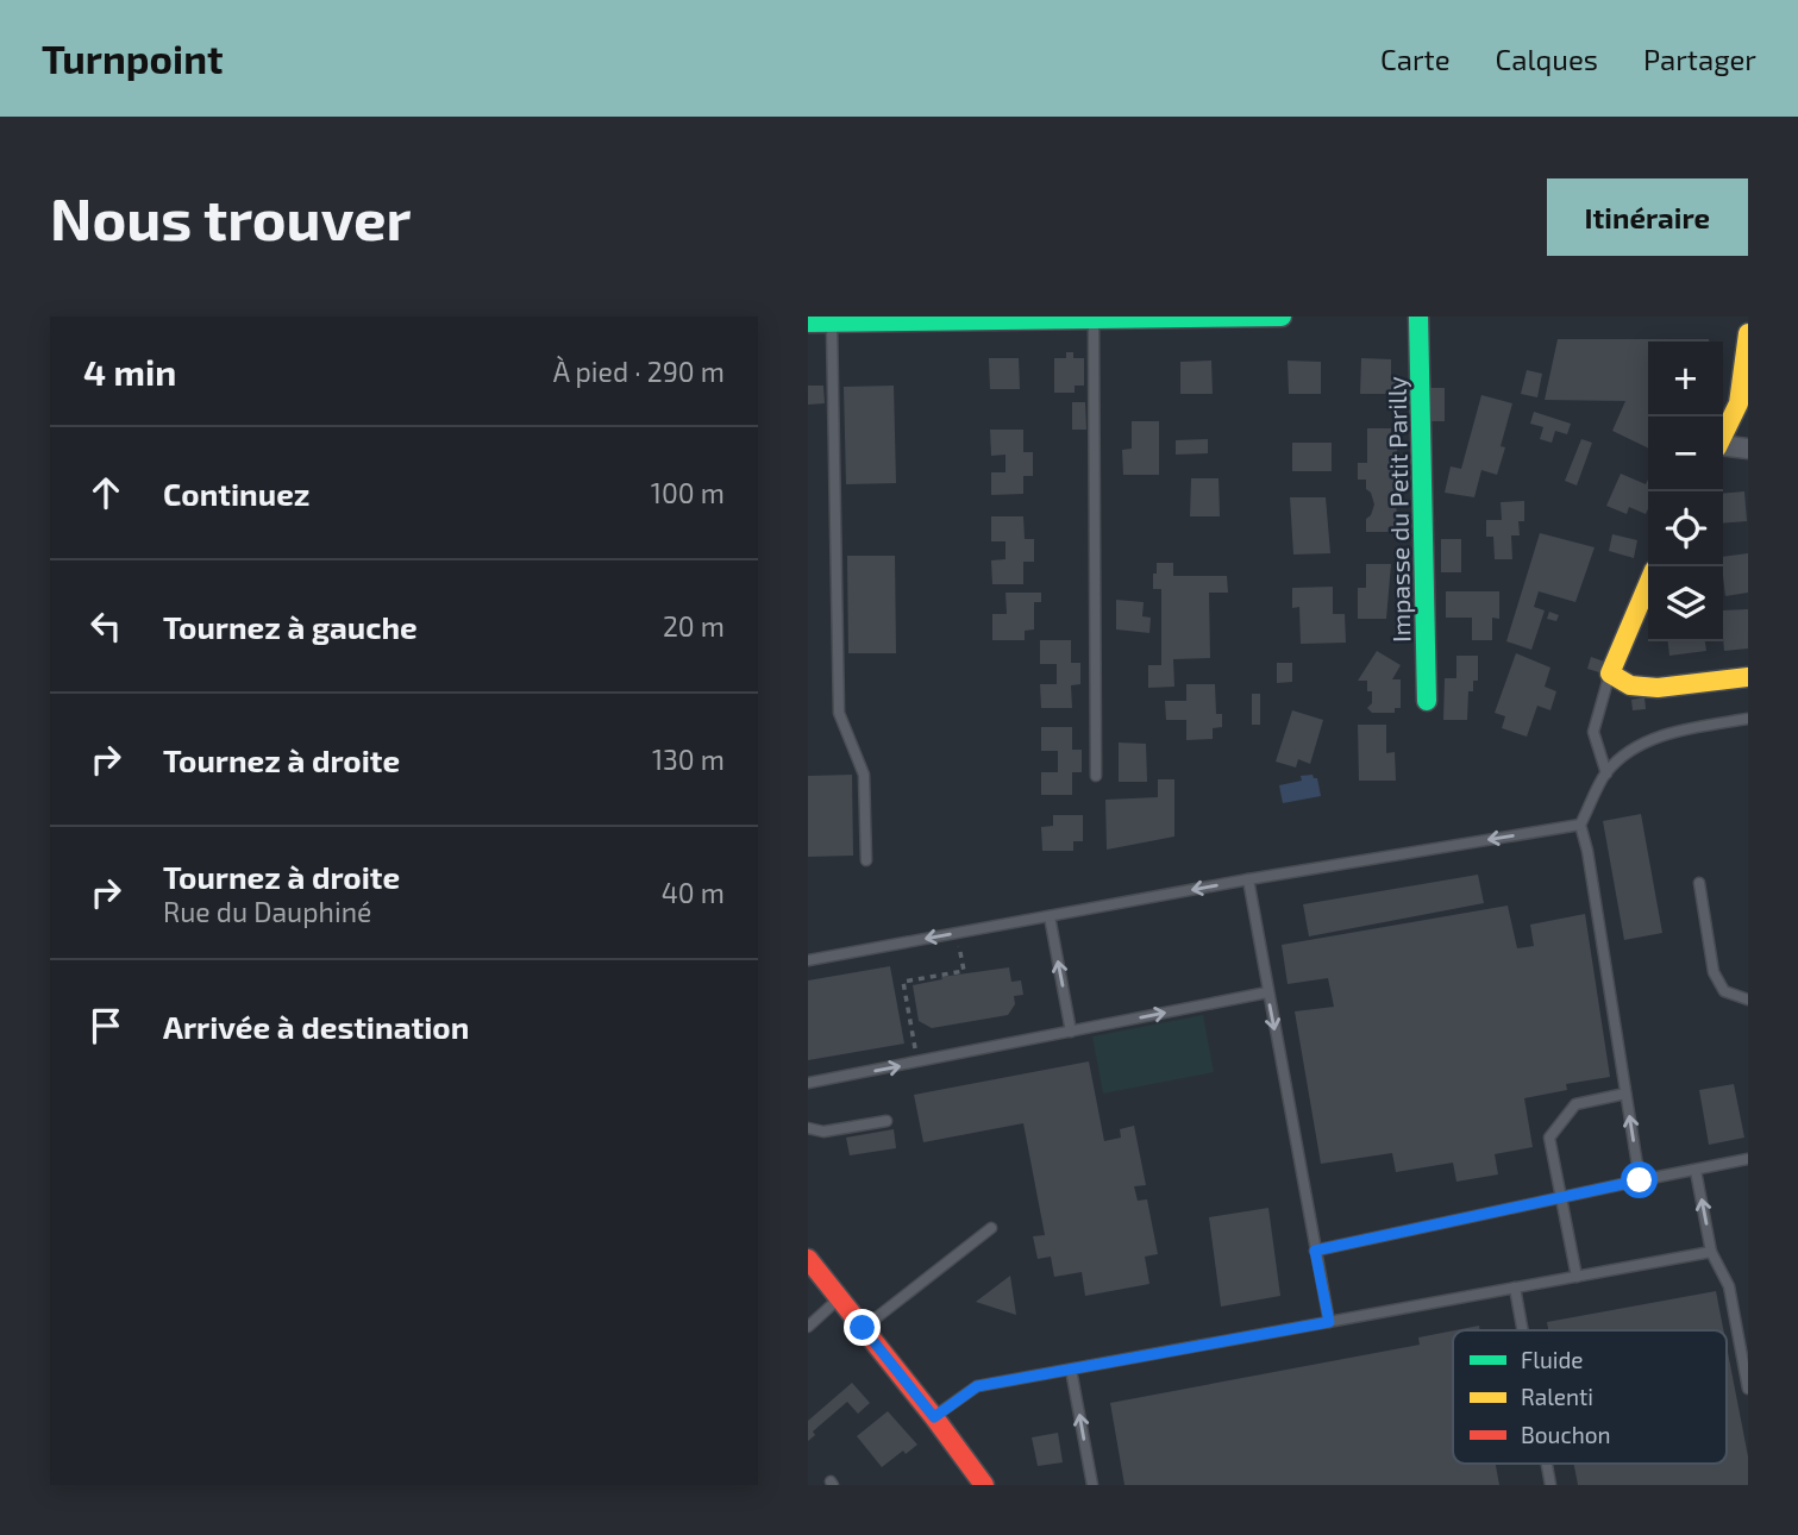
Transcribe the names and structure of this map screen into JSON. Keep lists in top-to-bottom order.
{
  "streets": {
    "street": ["Impasse du Petit Parilly"]
  },
  "legend": ["Fluide", "Ralenti", "Bouchon"],
  "page": {
    "header": "Turnpoint",
    "nav": ["Carte", "Calques", "Partager"],
    "buttons": "Itinéraire",
    "title": "Nous trouver",
    "heading": ["4 min", "À pied · 290 m"],
    "map_buttons": ["+", "−"],
    "list": [
      ["Continuez", "100 m"],
      ["Tournez à gauche", "20 m"],
      ["Tournez à droite", "130 m"],
      ["Tournez à droite", "Rue du Dauphiné", "40 m"],
      "Arrivée à destination"
    ]
  }
}
